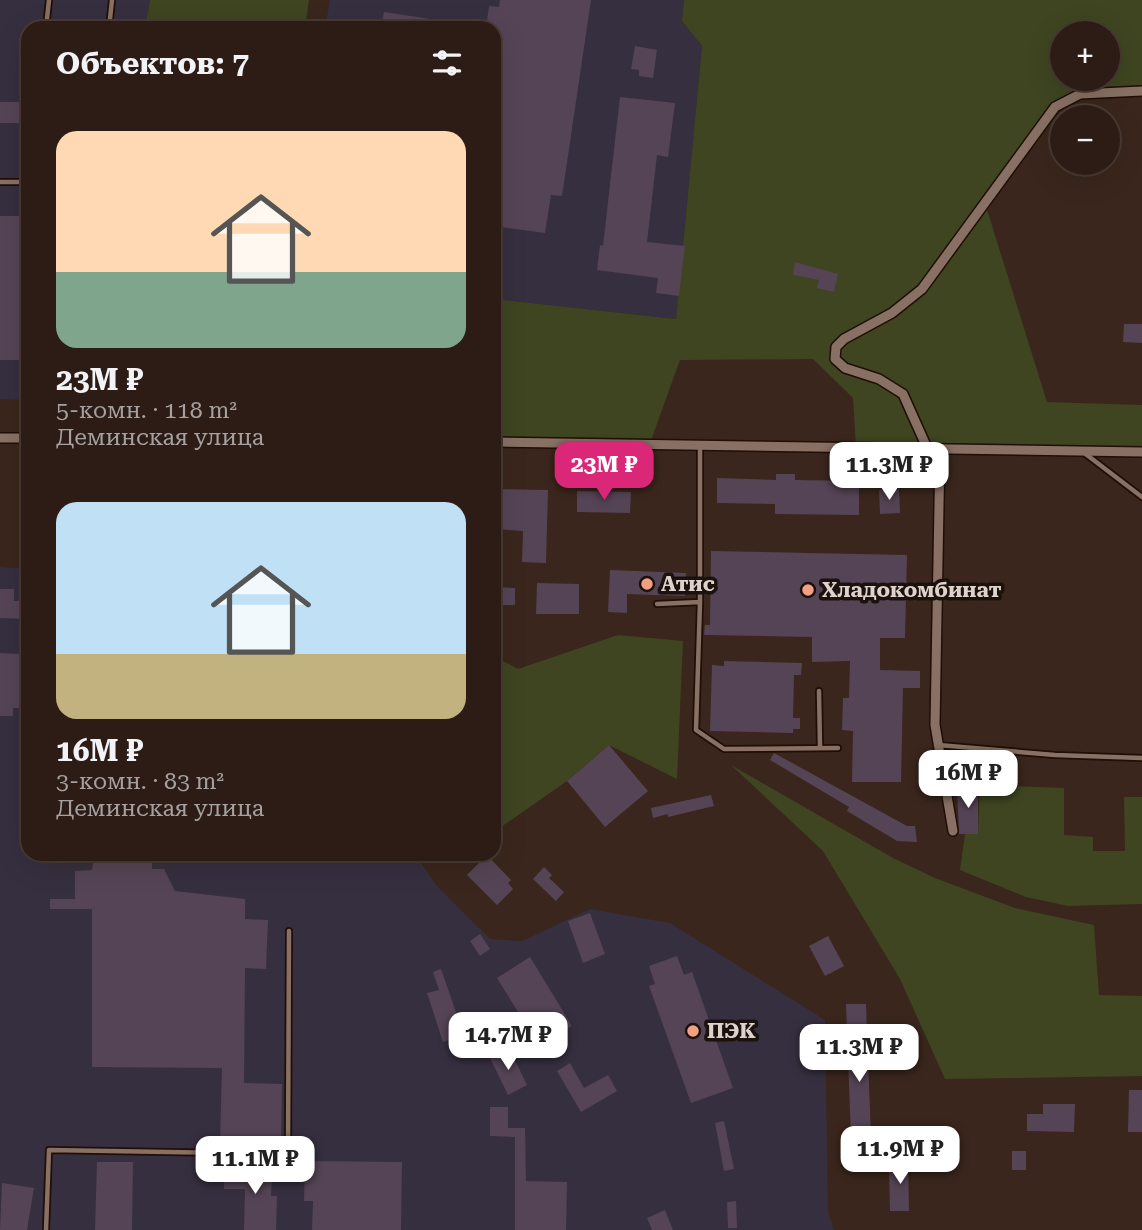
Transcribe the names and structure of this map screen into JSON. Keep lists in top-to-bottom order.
{
  "places": ["Атис", "Хладокомбинат", "ПЭК"],
  "page": {
    "map_buttons": ["+", "−"],
    "heading": "Объектов: 7",
    "list": [
      {
        "name": "23M ₽",
        "note": "5-комн. · 118 m² · Деминская улица"
      },
      {
        "name": "16M ₽",
        "note": "3-комн. · 83 m² · Деминская улица"
      }
    ],
    "price": [
      "23M ₽",
      "11.3M ₽",
      "16M ₽",
      "14.7M ₽",
      "11.3M ₽",
      "11.9M ₽",
      "11.1M ₽"
    ]
  }
}
